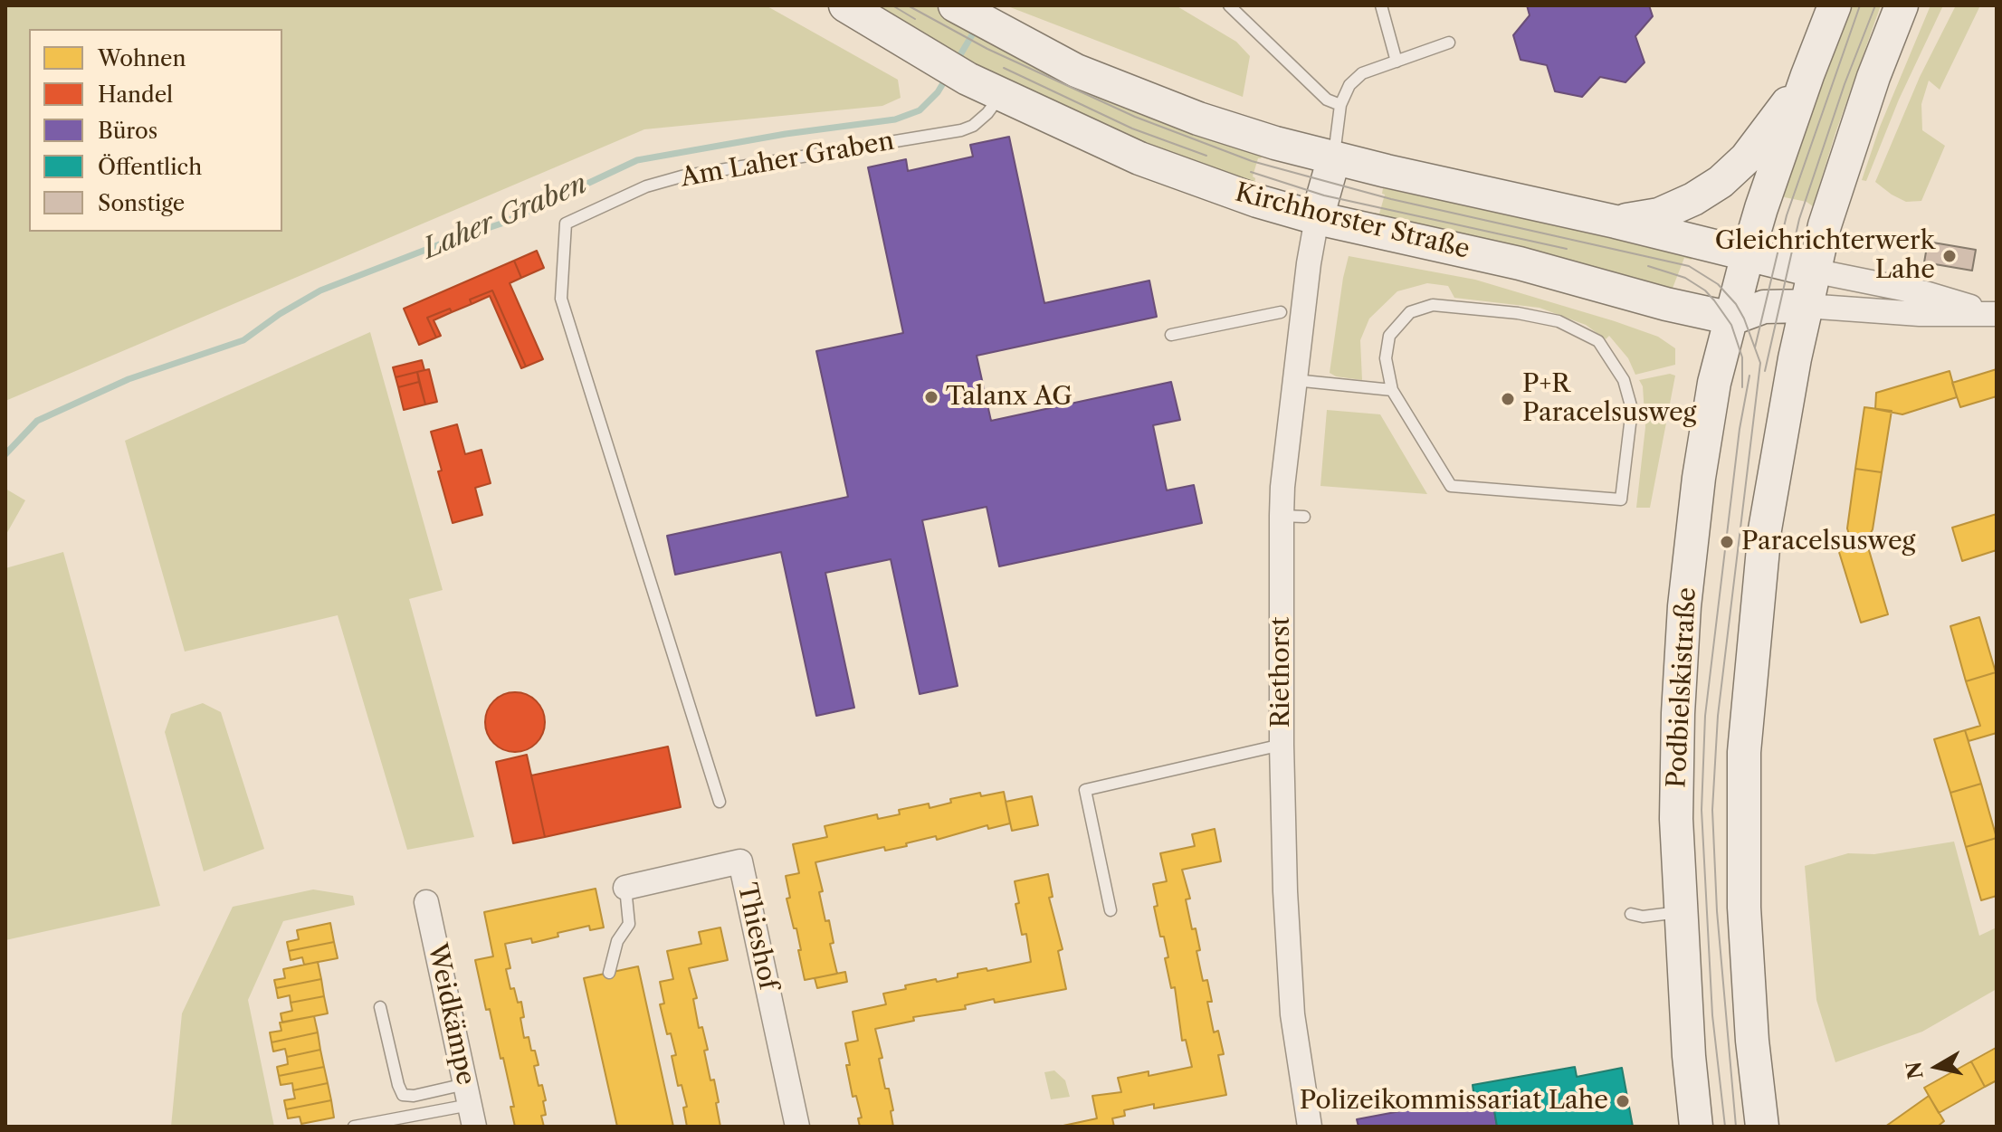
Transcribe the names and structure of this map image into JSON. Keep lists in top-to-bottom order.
{
  "streets": {
    "main road": ["Kirchhorster Straße", "Podbielskistraße"],
    "street": ["Riethorst", "Thieshof", "Weidkämpe"],
    "lane": ["Am Laher Graben"]
  },
  "crossings": [
    ["Am Laher Graben", "Kirchhorster Straße"],
    ["Kirchhorster Straße", "Riethorst"],
    ["Kirchhorster Straße", "Podbielskistraße"]
  ],
  "water": ["Laher Graben"],
  "places": [
    "Gleichrichterwerk Lahe",
    "Talanx AG",
    "P+R Paracelsusweg",
    "Paracelsusweg",
    "Polizeikommissariat Lahe"
  ],
  "legend": [
    "Wohnen",
    "Handel",
    "Büros",
    "Öffentlich",
    "Sonstige"
  ],
  "north": "left"
}
